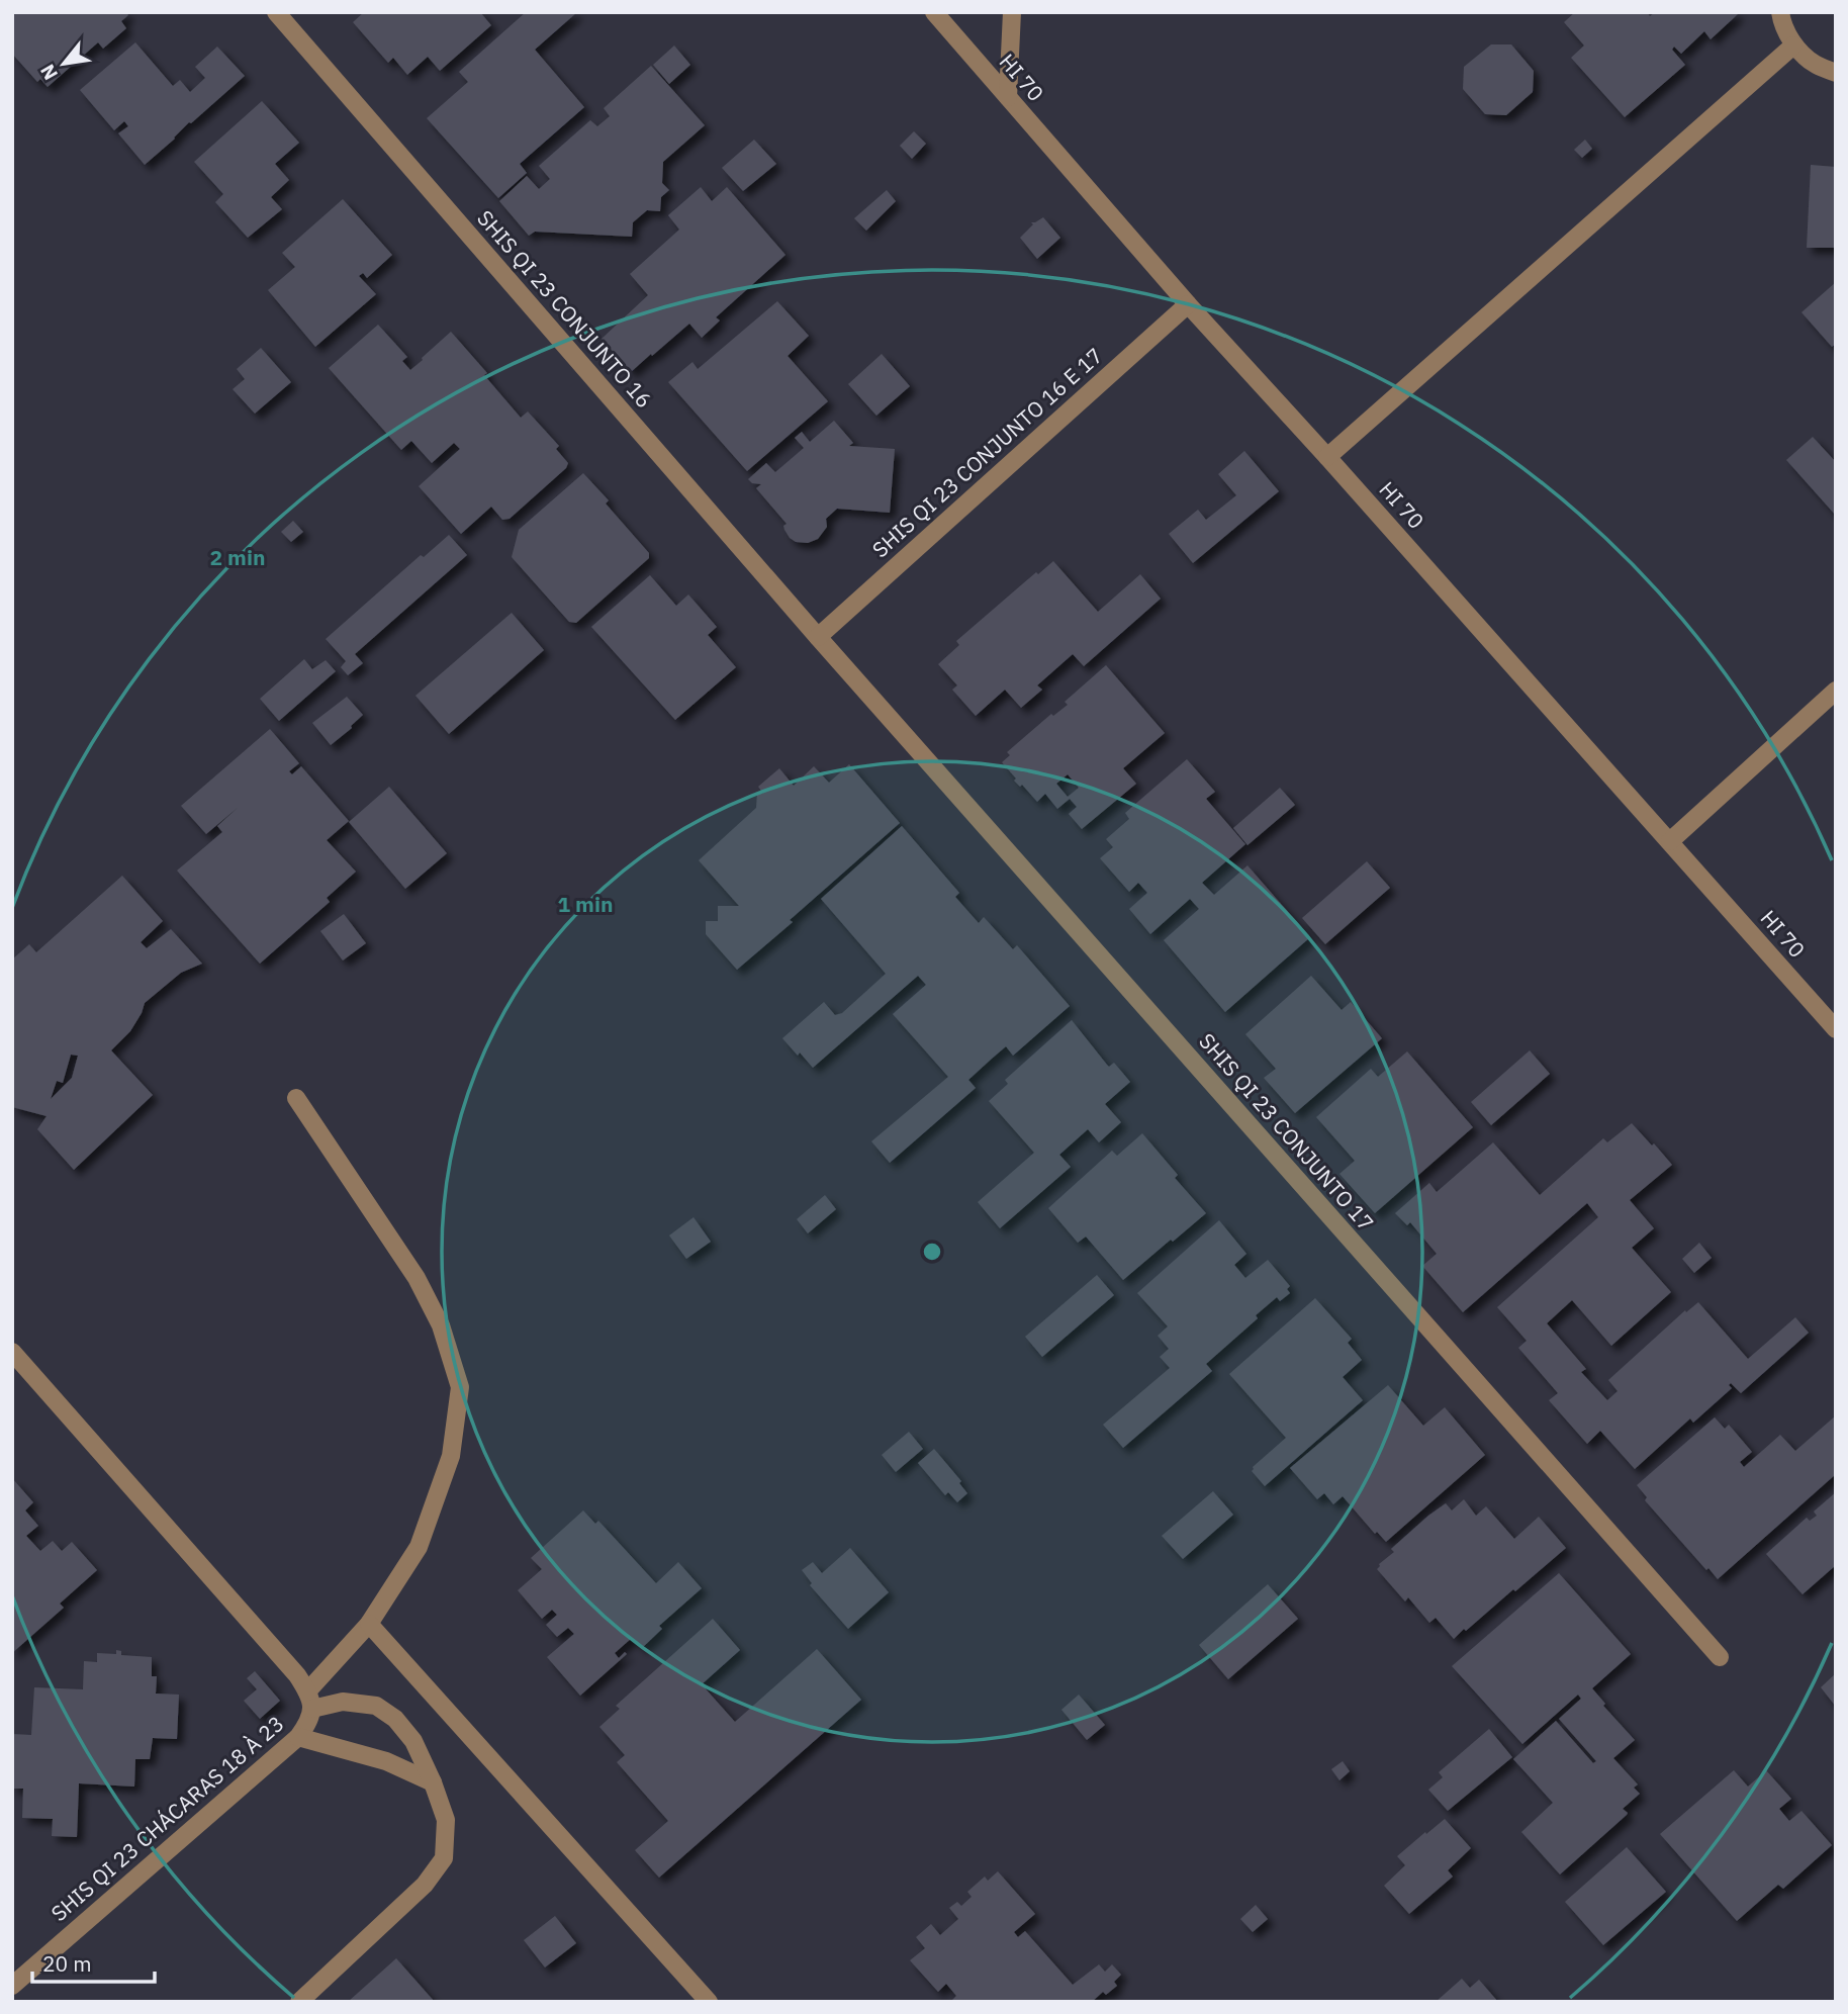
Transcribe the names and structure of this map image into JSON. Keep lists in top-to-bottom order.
{
  "streets": {
    "street": [
      "HI 70",
      "SHIS QI 23 CONJUNTO 16",
      "SHIS QI 23 CONJUNTO 16 E 17",
      "SHIS QI 23 CONJUNTO 17",
      "SHIS QI 23 CHÁCARAS 18 À 23"
    ]
  },
  "crossings": [
    ["HI 70", "SHIS QI 23 CONJUNTO 16 E 17"],
    ["SHIS QI 23 CONJUNTO 16", "SHIS QI 23 CONJUNTO 16 E 17"],
    ["SHIS QI 23 CONJUNTO 16", "SHIS QI 23 CONJUNTO 17"],
    ["SHIS QI 23 CONJUNTO 16 E 17", "SHIS QI 23 CONJUNTO 17"]
  ],
  "scale_bar": "20 m",
  "north": "bottom left",
  "rings": ["2 min", "1 min"]
}
